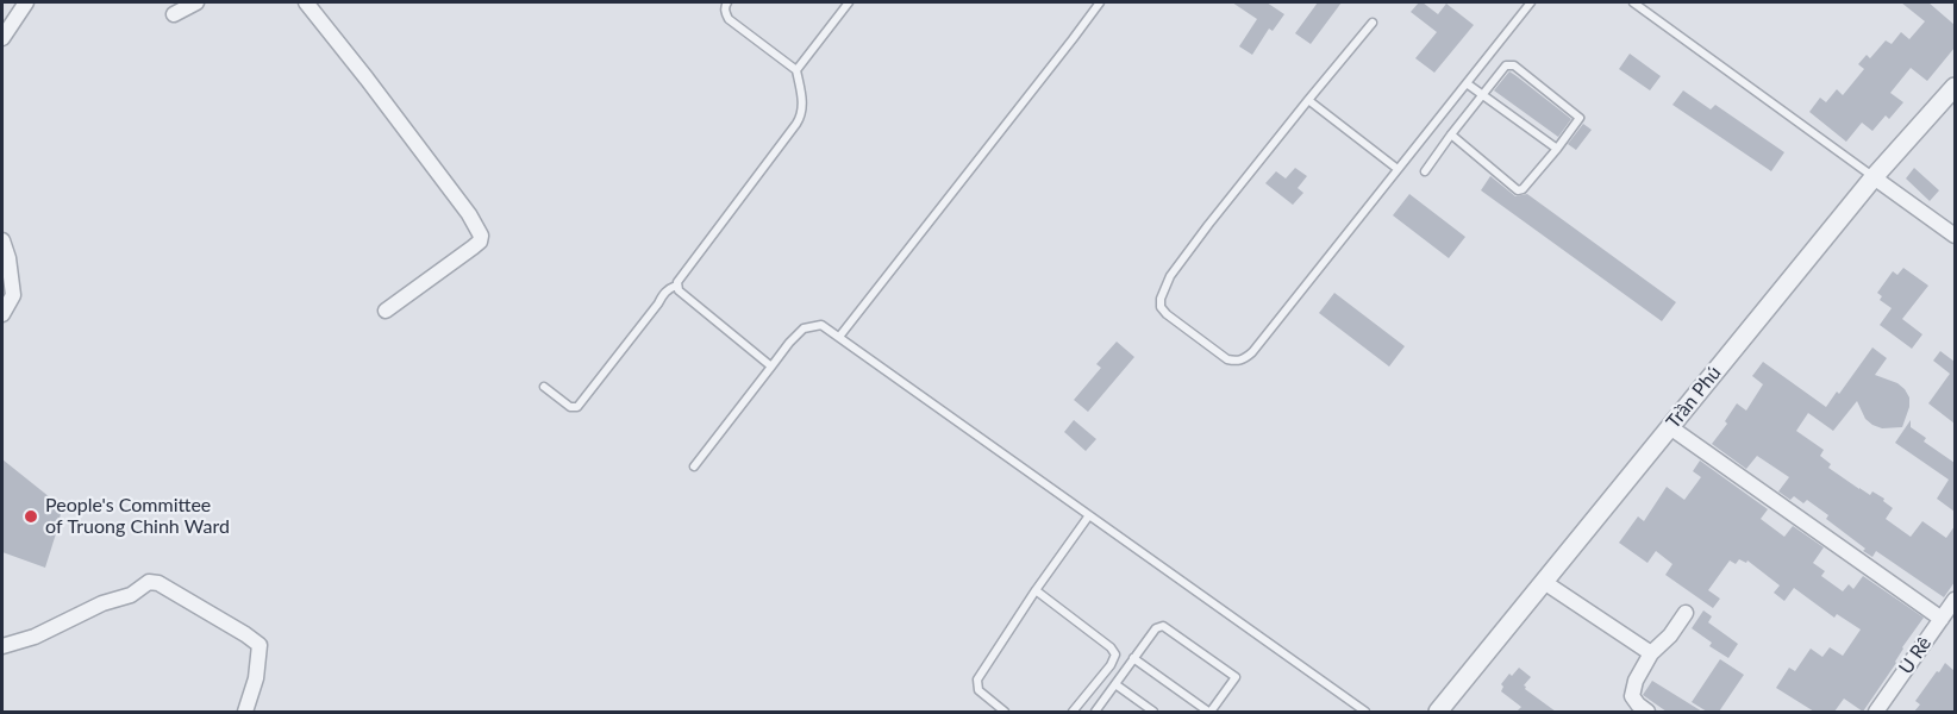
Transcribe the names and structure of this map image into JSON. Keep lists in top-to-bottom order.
{
  "streets": {
    "street": ["Trần Phú", "U Rê"]
  },
  "places": ["People's Committee of Truong Chinh Ward"]
}
